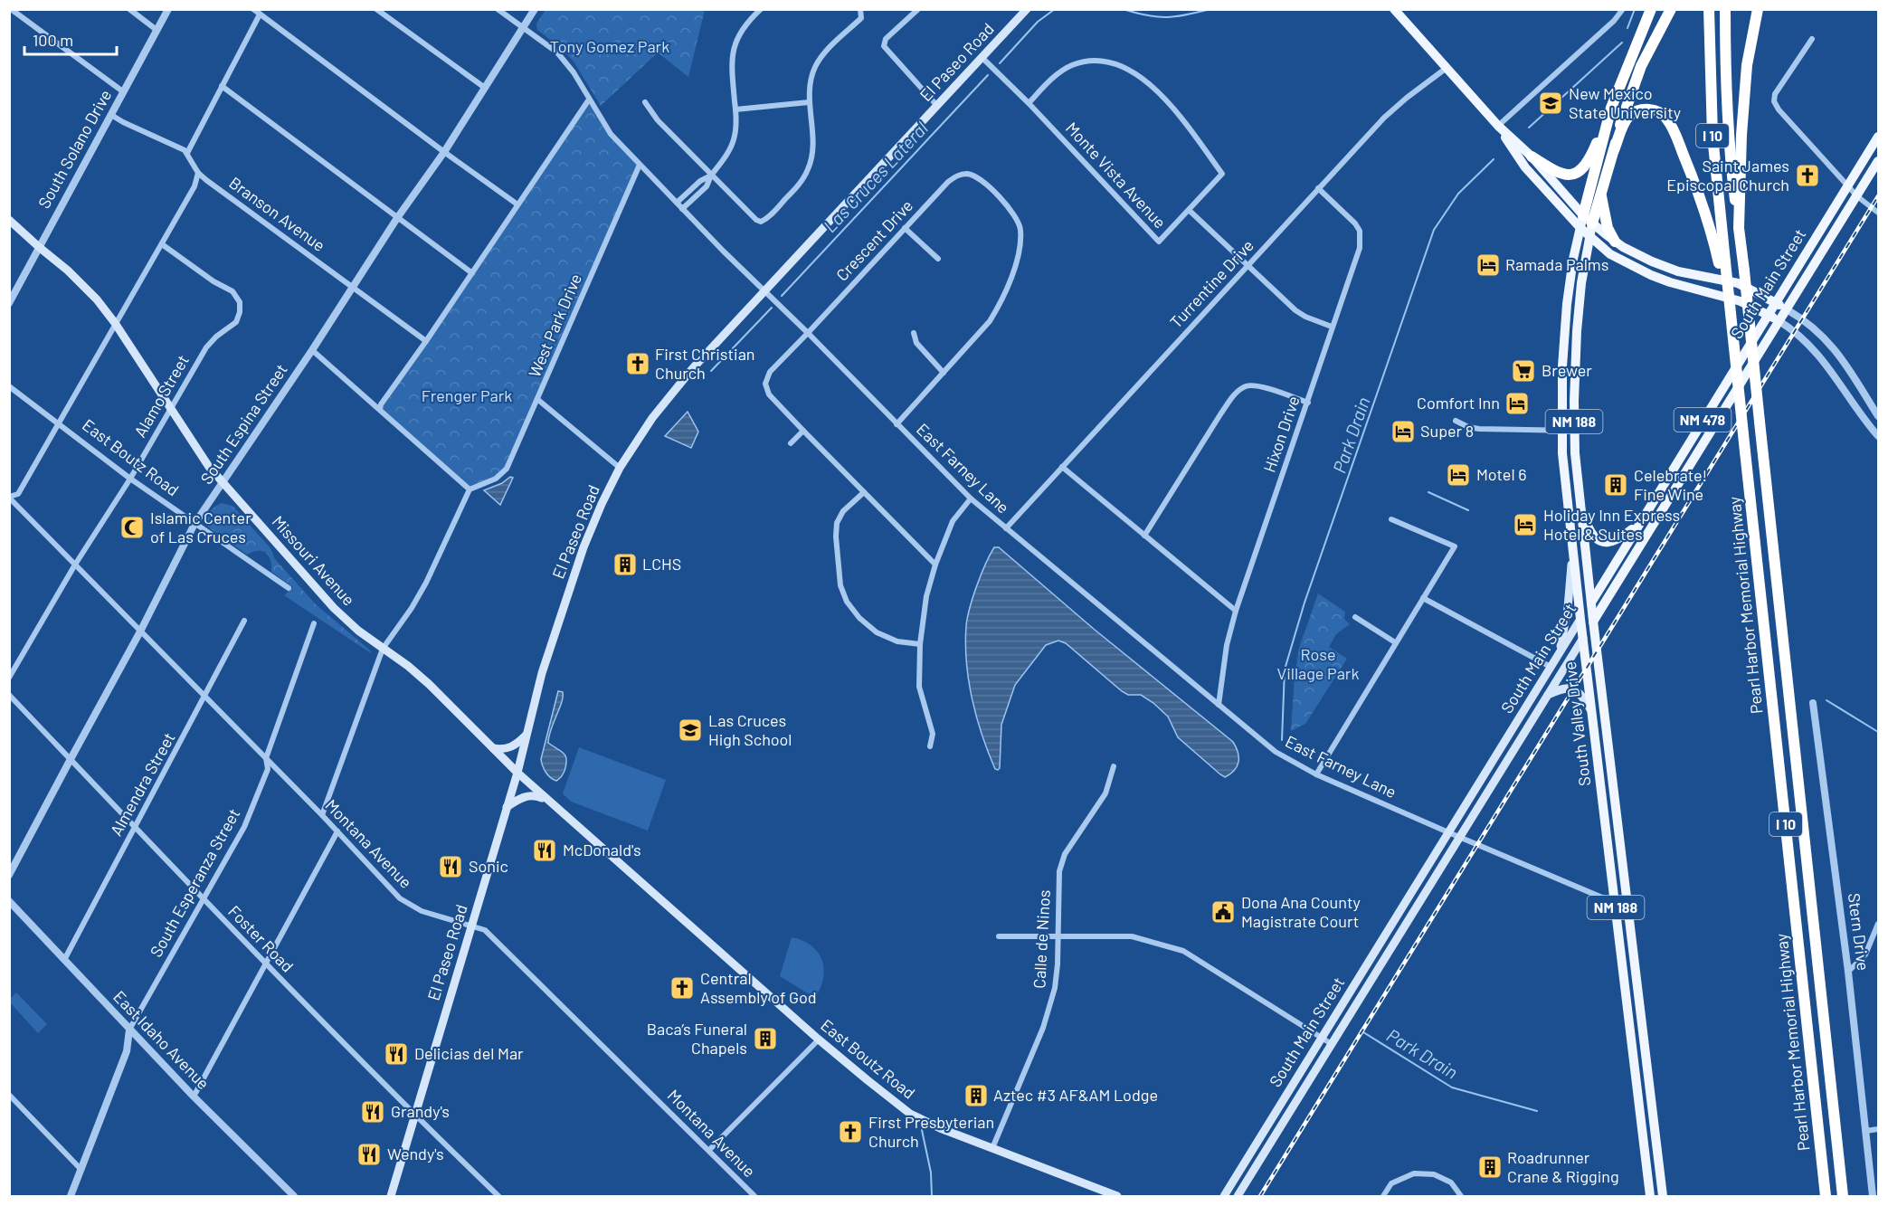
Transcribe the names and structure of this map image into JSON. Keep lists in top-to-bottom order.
{
  "streets": {
    "highway": ["I 10", "Pearl Harbor Memorial Highway"],
    "main road": [
      "El Paseo Road",
      "South Main Street",
      "NM 478",
      "NM 188",
      "East Boutz Road",
      "Missouri Avenue",
      "South Valley Drive"
    ],
    "street": [
      "South Solano Drive",
      "Monte Vista Avenue",
      "Branson Avenue",
      "Crescent Drive",
      "Turrentine Drive",
      "West Park Drive",
      "Alamo Street",
      "South Espina Street",
      "Hixon Drive",
      "East Farney Lane",
      "Almendra Street",
      "Montana Avenue",
      "South Esperanza Street",
      "Stern Drive",
      "Foster Road",
      "Calle de Ninos",
      "East Idaho Avenue"
    ]
  },
  "crossings": [
    ["El Paseo Road", "Monte Vista Avenue"],
    ["El Paseo Road", "East Boutz Road"],
    ["El Paseo Road", "East Farney Lane"],
    ["El Paseo Road", "Missouri Avenue"],
    ["El Paseo Road", "Montana Avenue"],
    ["El Paseo Road", "Foster Road"],
    ["I 10", "Pearl Harbor Memorial Highway"],
    ["South Solano Drive", "Missouri Avenue"],
    ["Monte Vista Avenue", "Turrentine Drive"],
    ["Monte Vista Avenue", "Hixon Drive"],
    ["Branson Avenue", "South Espina Street"],
    ["Crescent Drive", "East Farney Lane"],
    ["Turrentine Drive", "Hixon Drive"],
    ["Turrentine Drive", "East Farney Lane"],
    ["South Main Street", "East Farney Lane"],
    ["South Main Street", "South Valley Drive"],
    ["West Park Drive", "East Farney Lane"],
    ["Alamo Street", "East Boutz Road"],
    ["Alamo Street", "Missouri Avenue"],
    ["Alamo Street", "Montana Avenue"],
    ["South Espina Street", "East Boutz Road"],
    ["South Espina Street", "East Farney Lane"],
    ["South Espina Street", "Missouri Avenue"],
    ["South Espina Street", "Montana Avenue"],
    ["South Espina Street", "Foster Road"],
    ["Hixon Drive", "East Farney Lane"],
    ["East Boutz Road", "Missouri Avenue"],
    ["East Boutz Road", "Calle de Ninos"],
    ["East Farney Lane", "South Valley Drive"],
    ["Almendra Street", "Montana Avenue"],
    ["Almendra Street", "Foster Road"],
    ["Almendra Street", "East Idaho Avenue"],
    ["Montana Avenue", "South Esperanza Street"],
    ["South Esperanza Street", "Foster Road"],
    ["South Esperanza Street", "East Idaho Avenue"]
  ],
  "water": ["Las Cruces Lateral", "Park Drain"],
  "parks": ["Tony Gomez Park", "Frenger Park", "Rose Village Park"],
  "places": {
    "school or university": ["New Mexico State University", "Las Cruces High School"],
    "church": [
      "Saint James Episcopal Church",
      "First Christian Church",
      "Central Assembly of God",
      "First Presbyterian Church"
    ],
    "hotel": [
      "Ramada Palms",
      "Comfort Inn",
      "Super 8",
      "Motel 6",
      "Holiday Inn Express Hotel & Suites"
    ],
    "supermarket": ["Brewer"],
    "building": [
      "Celebrate! Fine Wine",
      "LCHS",
      "Baca’s Funeral Chapels",
      "Aztec #3 AF&AM Lodge",
      "Roadrunner Crane & Rigging"
    ],
    "mosque": ["Islamic Center of Las Cruces"],
    "restaurant": [
      "McDonald's",
      "Sonic",
      "Delicias del Mar",
      "Grandy's",
      "Wendy's"
    ],
    "public building": ["Dona Ana County Magistrate Court"]
  },
  "scale_bar": "100 m"
}
